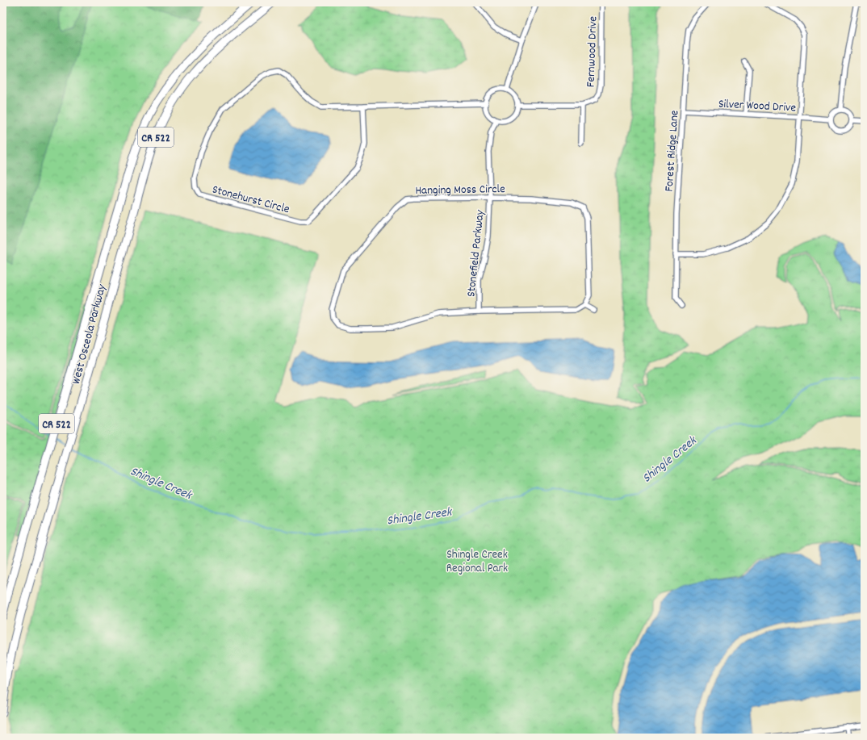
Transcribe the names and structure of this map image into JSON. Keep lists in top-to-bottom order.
{
  "streets": {
    "main road": ["CR 522", "West Osceola Parkway"],
    "street": [
      "Fernwood Drive",
      "Silver Wood Drive",
      "Forest Ridge Lane",
      "Hanging Moss Circle",
      "Stonehurst Circle",
      "Stonefield Parkway"
    ]
  },
  "crossings": [
    ["Fernwood Drive", "Stonehurst Circle"],
    ["Fernwood Drive", "Stonefield Parkway"],
    ["Silver Wood Drive", "Forest Ridge Lane"],
    ["Hanging Moss Circle", "Stonefield Parkway"],
    ["Stonehurst Circle", "Stonefield Parkway"]
  ],
  "water": ["Shingle Creek"],
  "parks": ["Shingle Creek Regional Park"]
}
